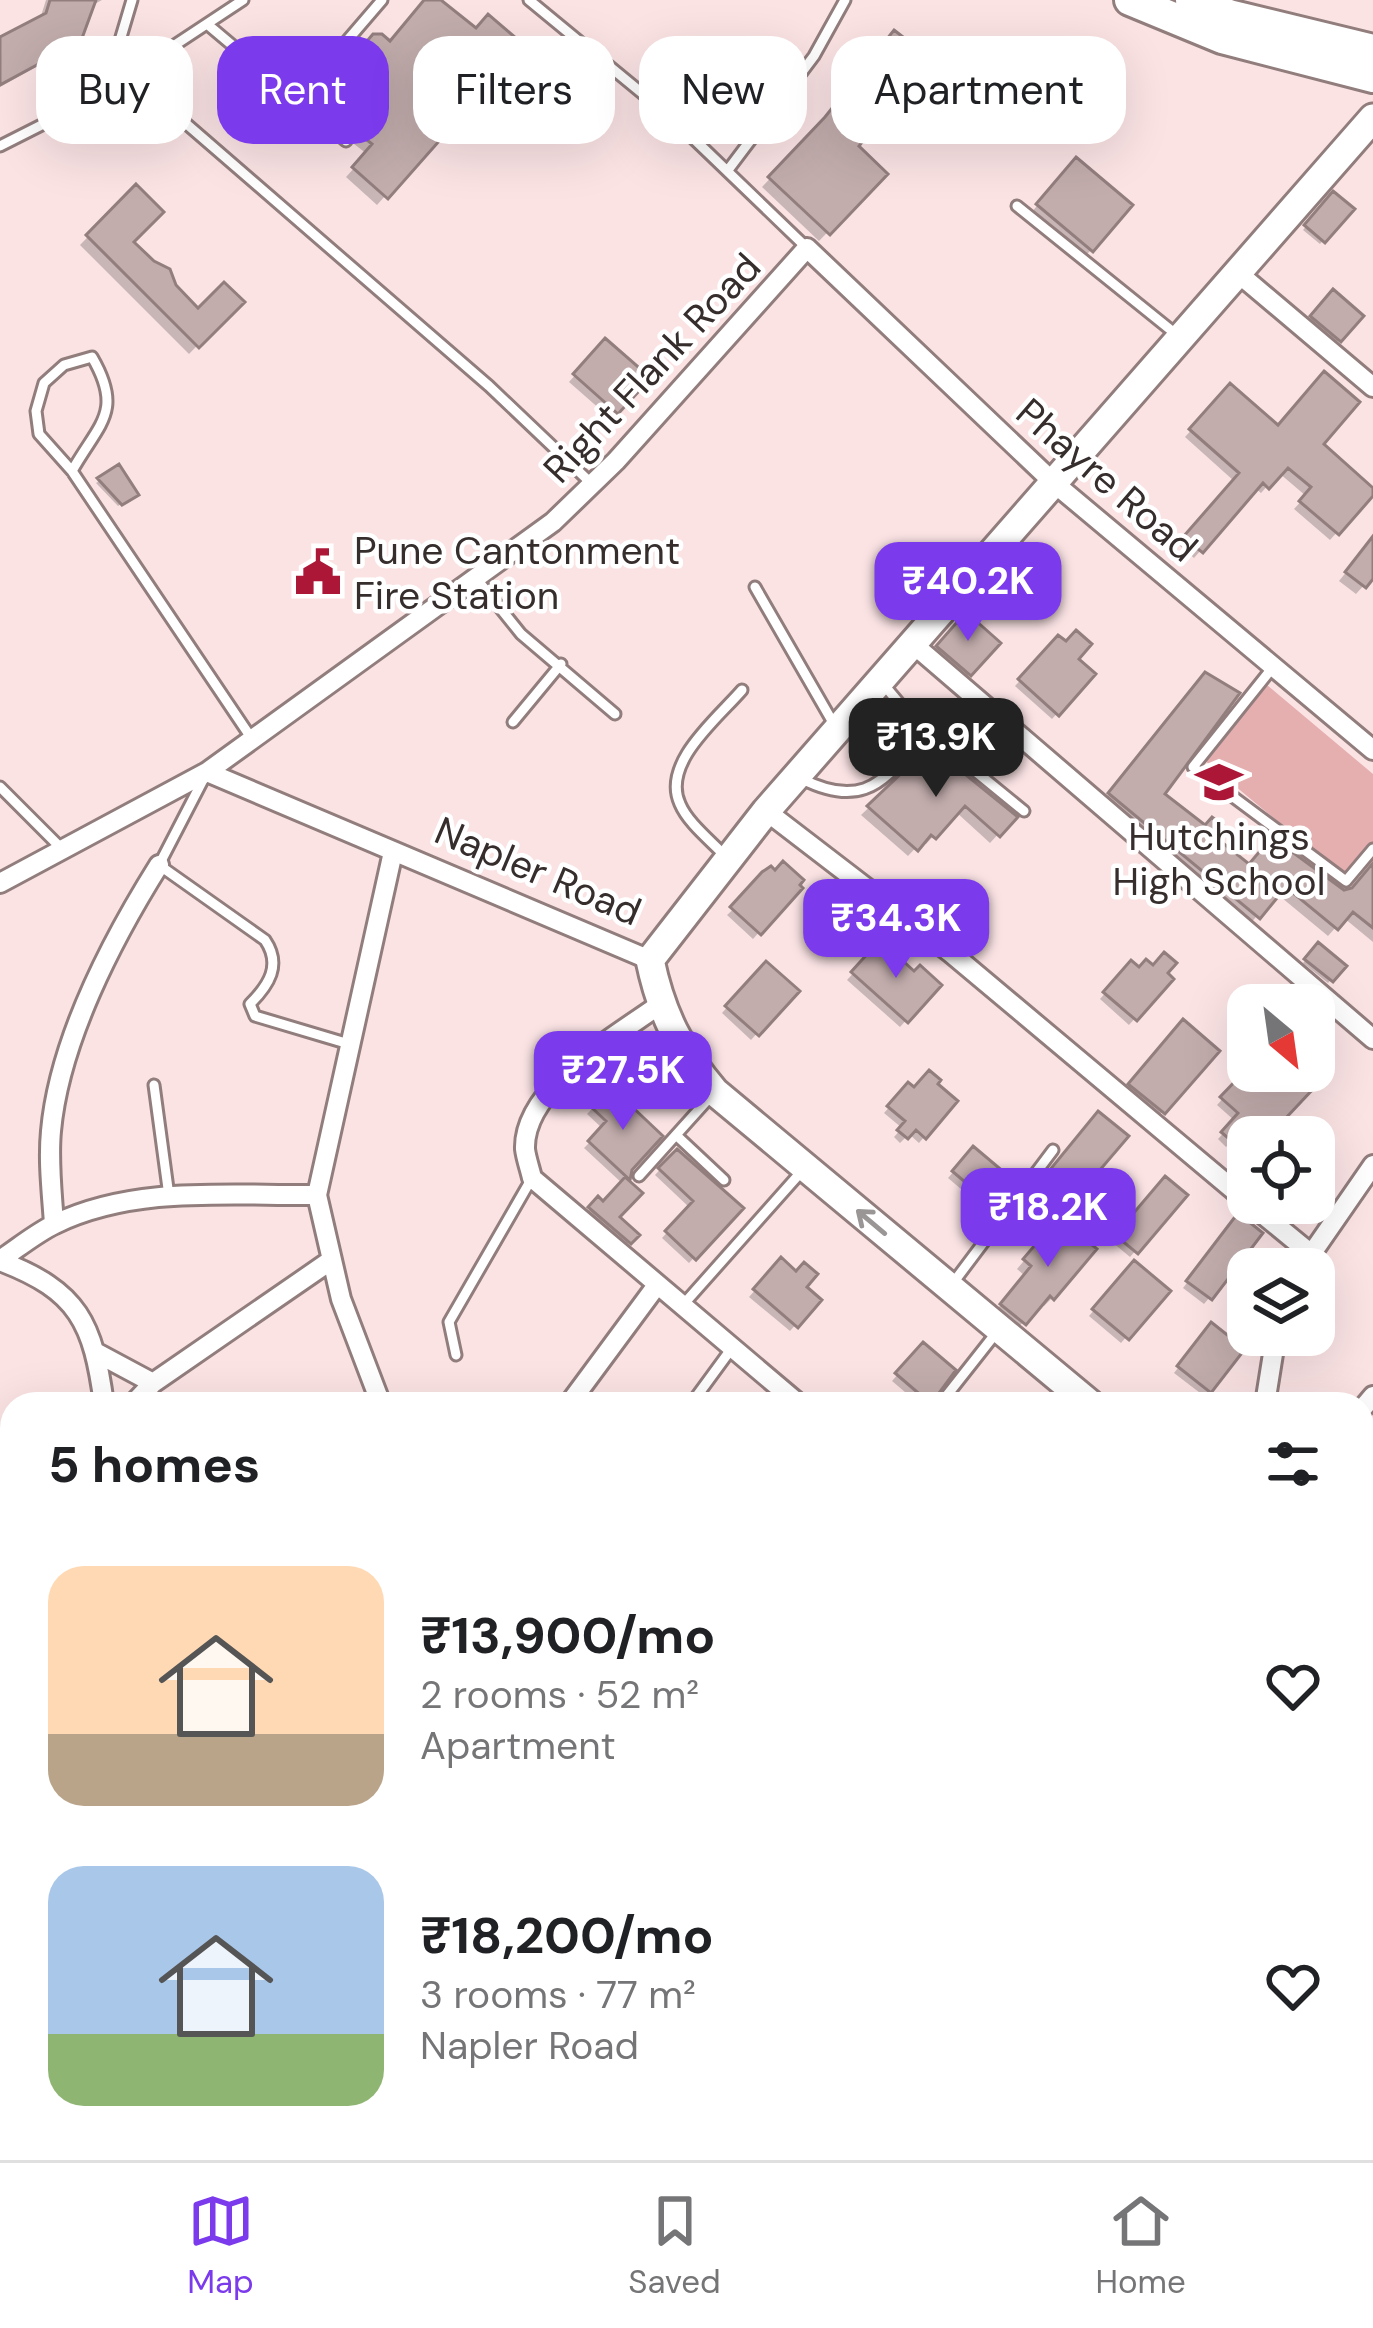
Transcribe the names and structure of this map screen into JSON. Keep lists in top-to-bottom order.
{
  "streets": {
    "street": ["Right Flank Road", "Phayre Road", "Napler Road"]
  },
  "crossings": [
    ["Right Flank Road", "Phayre Road"],
    ["Right Flank Road", "Napler Road"]
  ],
  "places": {
    "public building": ["Pune Cantonment Fire Station"],
    "school or university": ["Hutchings High School"]
  },
  "north": "bottom right",
  "page": {
    "chip": [
      "Buy",
      "Rent",
      "Filters",
      "New",
      "Apartment"
    ],
    "price": [
      "₹40.2K",
      "₹13.9K",
      "₹34.3K",
      "₹27.5K",
      "₹18.2K"
    ],
    "heading": "5 homes",
    "list": [
      {
        "name": "₹13,900/mo",
        "note": "2 rooms · 52 m² · Apartment"
      },
      {
        "name": "₹18,200/mo",
        "note": "3 rooms · 77 m² · Napler Road"
      }
    ],
    "tabs": ["Map", "Saved", "Home"]
  }
}
